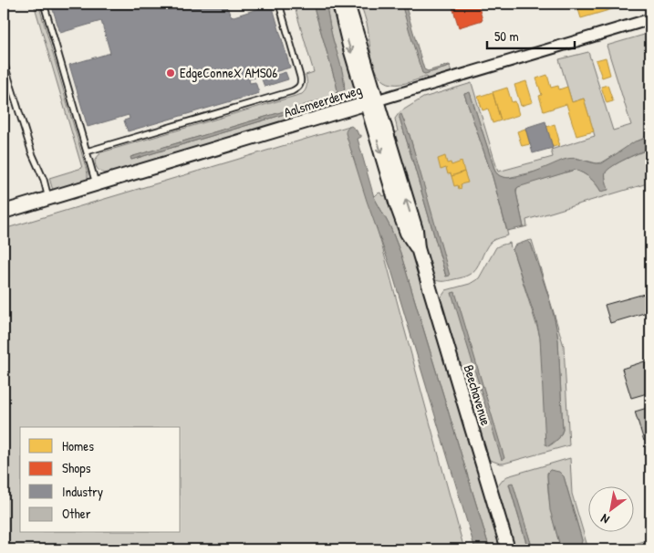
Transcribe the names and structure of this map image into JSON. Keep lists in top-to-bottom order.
{
  "streets": {
    "street": ["Aalsmeerderweg", "Beechavenue"]
  },
  "crossings": [
    ["Aalsmeerderweg", "Beechavenue"]
  ],
  "places": ["EdgeConneX AMS06"],
  "legend": [
    "Homes",
    "Shops",
    "Industry",
    "Other"
  ],
  "scale_bar": "50 m",
  "north": "bottom left"
}
